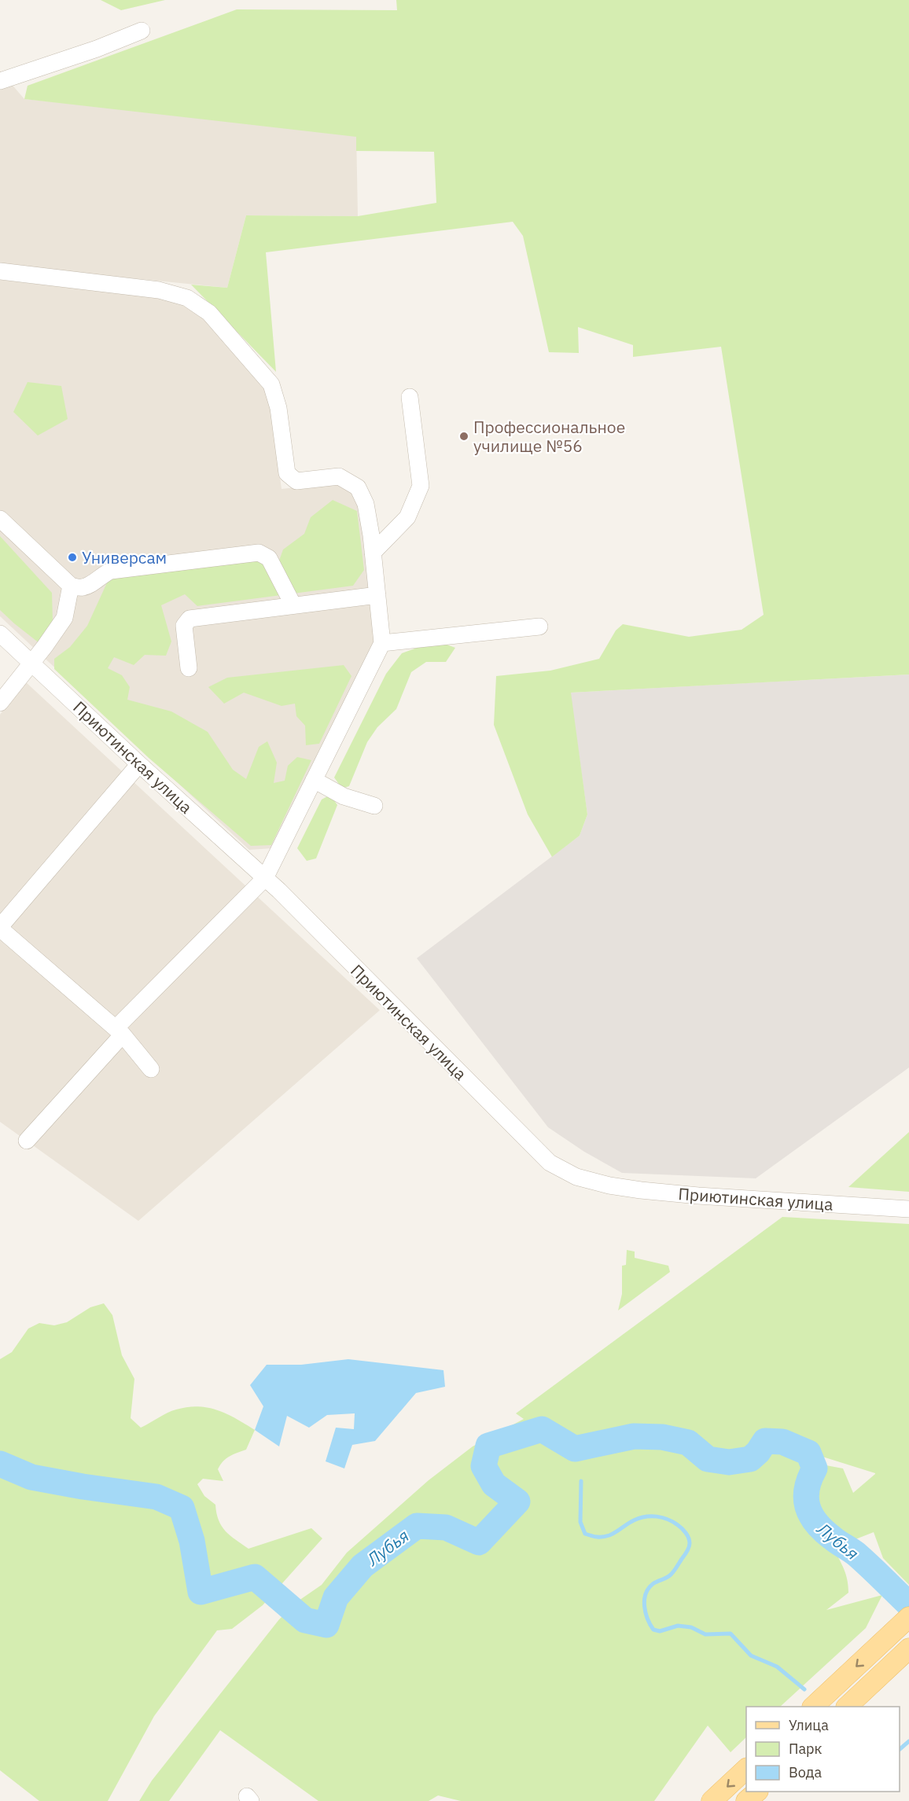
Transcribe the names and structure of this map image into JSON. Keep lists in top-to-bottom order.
{
  "streets": {
    "street": ["Приютинская улица"]
  },
  "water": ["Лубья"],
  "places": ["Профессиональное училище №56", "Универсам"],
  "legend": ["Улица", "Парк", "Вода"]
}
